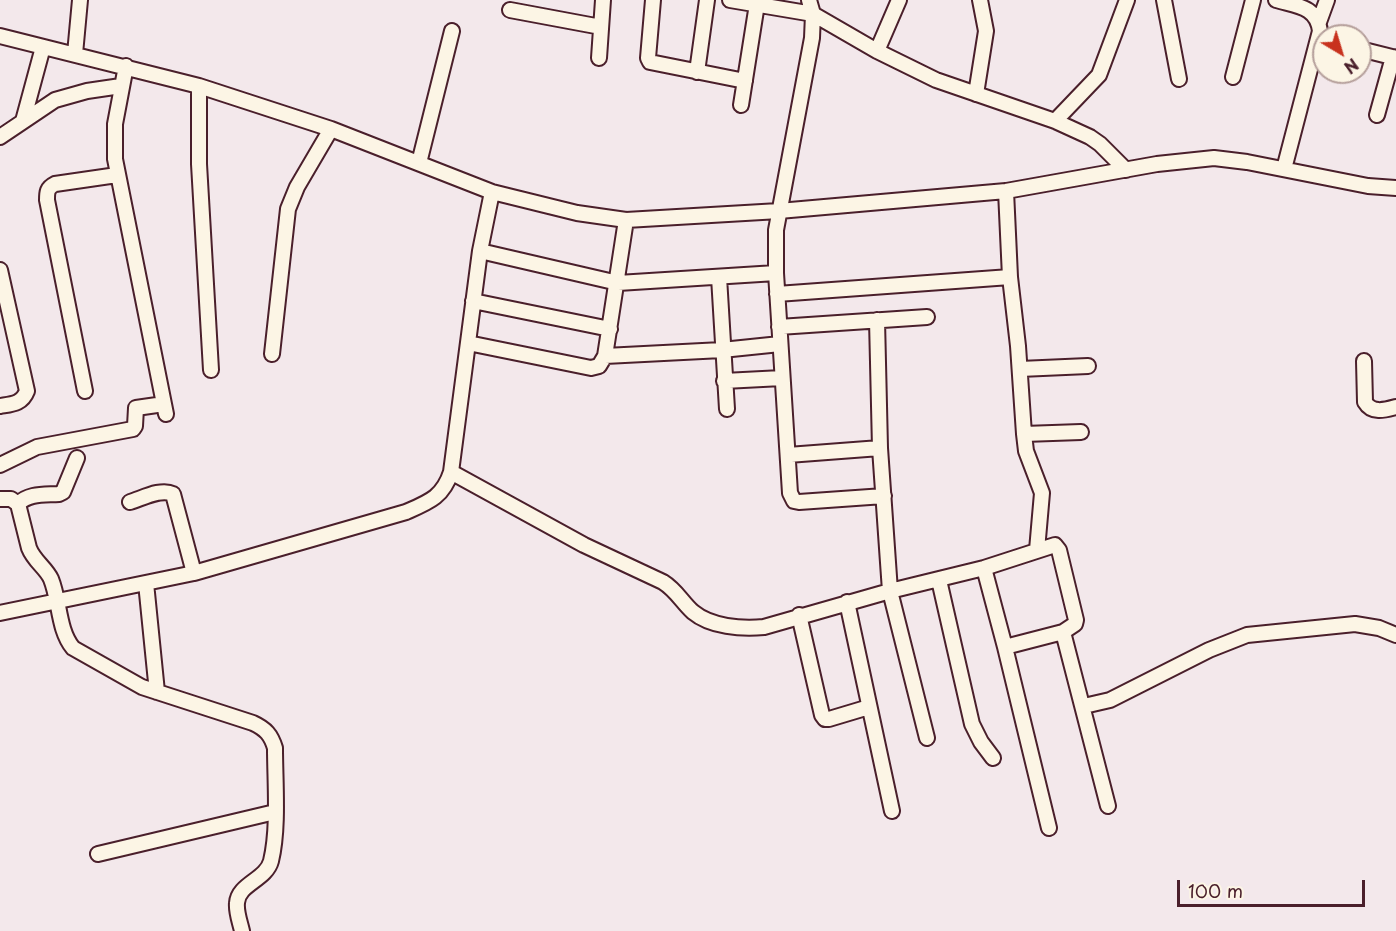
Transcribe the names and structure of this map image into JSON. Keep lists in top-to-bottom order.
{
  "scale_bar": "100 m",
  "north": "bottom right"
}
